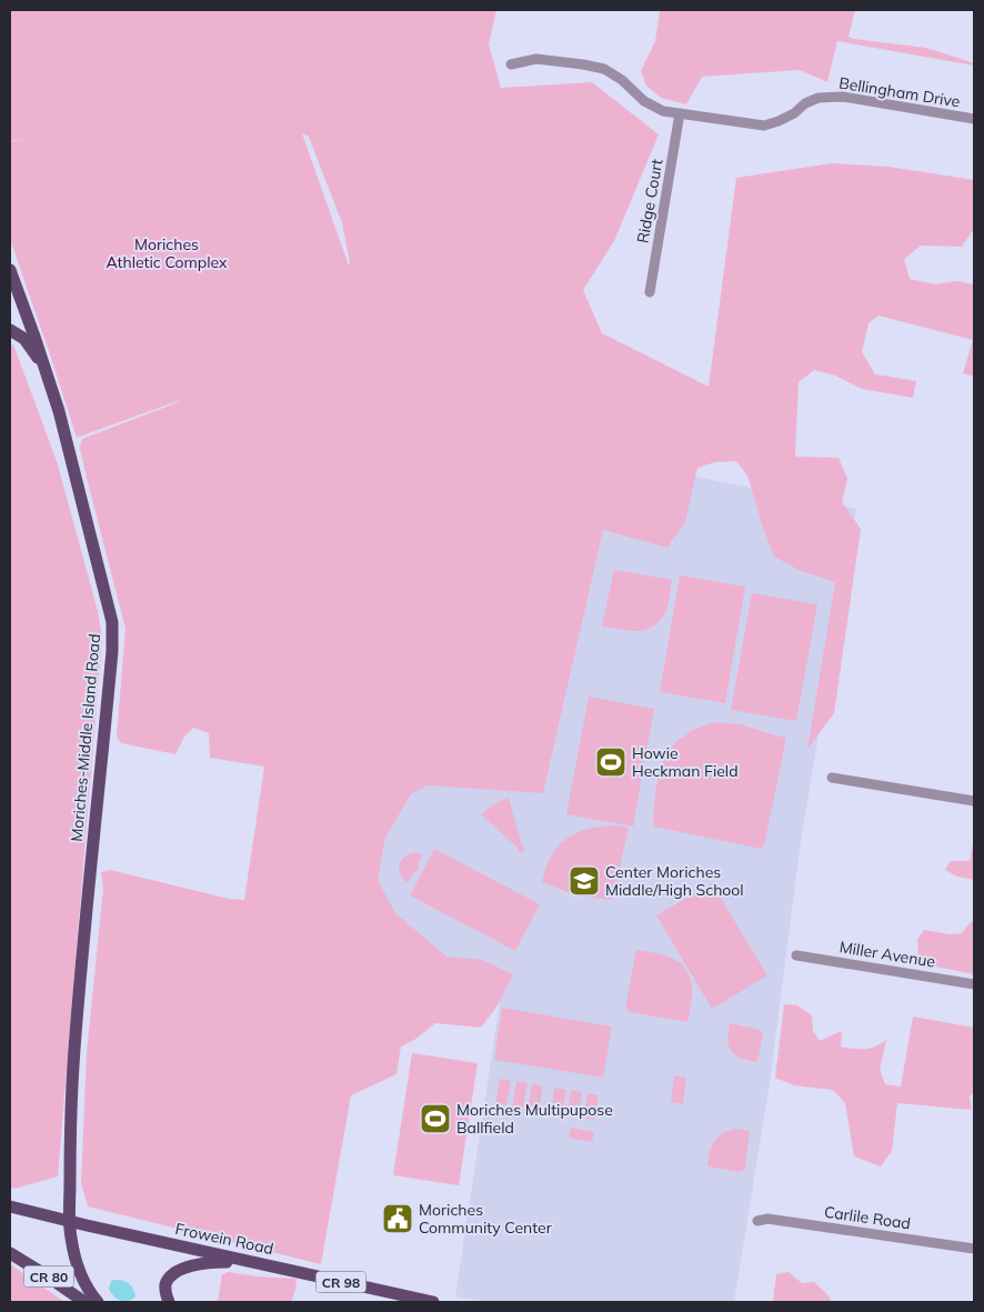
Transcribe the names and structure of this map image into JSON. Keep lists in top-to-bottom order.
{
  "streets": {
    "main road": [
      "Moriches-Middle Island Road",
      "Frowein Road",
      "CR 80",
      "CR 98"
    ],
    "street": [
      "Bellingham Drive",
      "Ridge Court",
      "Miller Avenue",
      "Carlile Road"
    ]
  },
  "crossings": [
    ["Bellingham Drive", "Ridge Court"],
    ["Moriches-Middle Island Road", "Frowein Road"],
    ["Moriches-Middle Island Road", "CR 80"],
    ["Frowein Road", "CR 80"]
  ],
  "parks": ["Moriches Athletic Complex"],
  "places": {
    "sports": ["Howie Heckman Field", "Moriches Multipupose Ballfield"],
    "school or university": ["Center Moriches Middle/High School"],
    "public building": ["Moriches Community Center"]
  }
}
